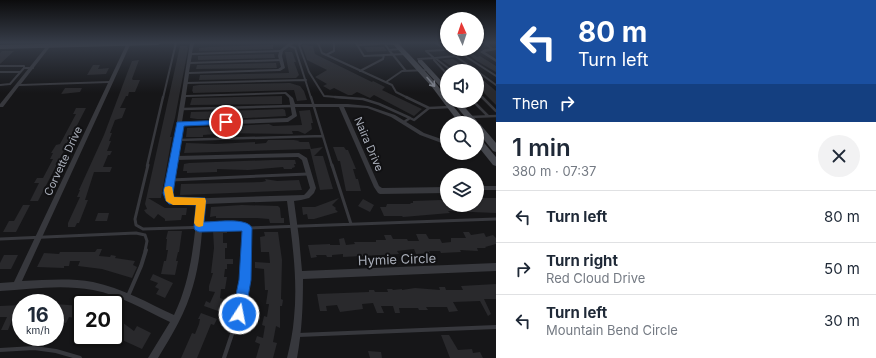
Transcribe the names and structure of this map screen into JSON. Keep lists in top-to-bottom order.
{
  "streets": {
    "street": ["Naira Drive", "Corvette Drive", "Hymie Circle"]
  },
  "north": "top",
  "page": {
    "turn": ["80 m", "Turn left"],
    "then": "Then",
    "heading": ["1 min", "380 m · 07:37"],
    "list": [
      {
        "name": "Turn left",
        "value": "80 m"
      },
      {
        "name": "Turn right",
        "note": "Red Cloud Drive",
        "value": "50 m"
      },
      {
        "name": "Turn left",
        "note": "Mountain Bend Circle",
        "value": "30 m"
      }
    ],
    "speed": "16 km/h",
    "limit": "20"
  }
}
